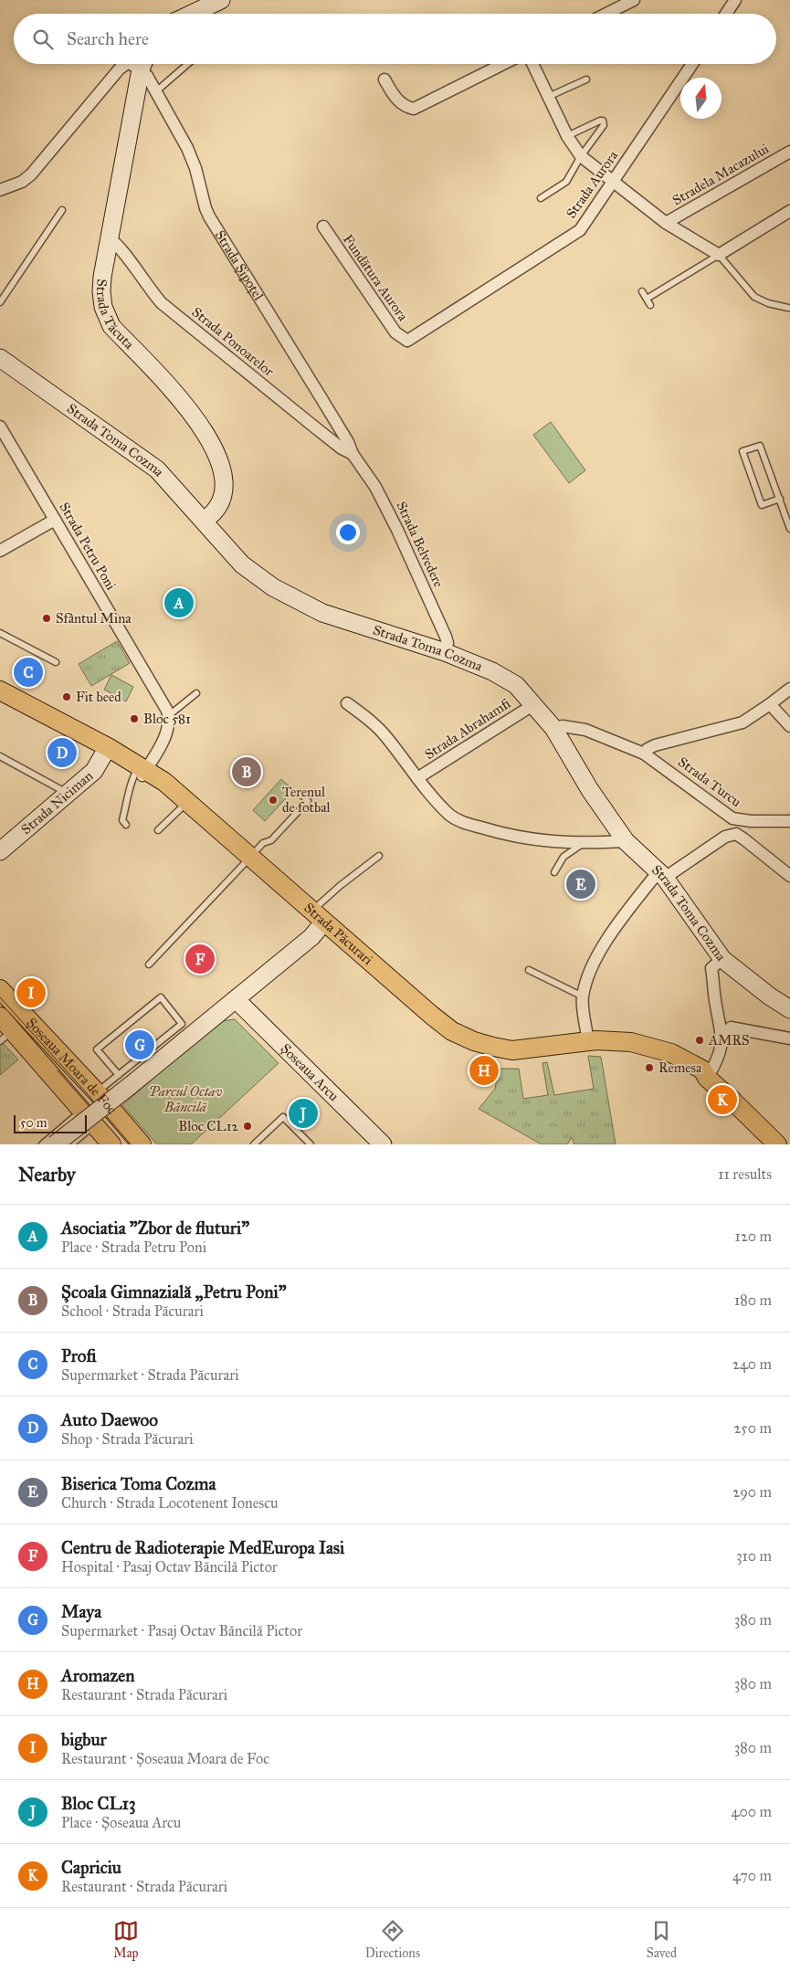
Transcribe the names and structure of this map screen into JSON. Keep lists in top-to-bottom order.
{
  "streets": {
    "main road": ["Strada Păcurari", "Șoseaua Moara de Foc"],
    "street": [
      "Stradela Macazului",
      "Strada Aurora",
      "Strada Șipoțel",
      "Fundătura Aurora",
      "Strada Tăcuta",
      "Strada Ponoarelor",
      "Strada Toma Cozma",
      "Strada Belvedere",
      "Strada Petru Poni",
      "Strada Abrahamfi",
      "Strada Turcu",
      "Strada Niciman",
      "Șoseaua Arcu"
    ]
  },
  "crossings": [
    ["Strada Aurora", "Fundătura Aurora"],
    ["Strada Șipoțel", "Strada Ponoarelor"],
    ["Strada Șipoțel", "Strada Belvedere"],
    ["Strada Tăcuta", "Strada Ponoarelor"],
    ["Strada Tăcuta", "Strada Toma Cozma"],
    ["Strada Ponoarelor", "Strada Belvedere"],
    ["Strada Toma Cozma", "Strada Belvedere"],
    ["Strada Toma Cozma", "Strada Abrahamfi"],
    ["Strada Toma Cozma", "Strada Turcu"],
    ["Strada Niciman", "Strada Păcurari"]
  ],
  "parks": ["Parcul Octav Băncilă"],
  "places": [
    "Sfântul Mina",
    "Fit beed",
    "Bloc 581",
    "Terenul de fotbal",
    "AMRS",
    "Remesa",
    "Bloc CL12"
  ],
  "scale_bar": "50 m",
  "north": "top",
  "page": {
    "search": "Search here",
    "pins": [
      "A",
      "C",
      "D",
      "B",
      "E",
      "F",
      "I",
      "G",
      "H",
      "K",
      "J"
    ],
    "scale": "50 m",
    "heading": ["Nearby", "11 results"],
    "list": [
      {
        "mark": "A",
        "name": "Asociatia \"Zbor de fluturi\"",
        "note": "Place · Strada Petru Poni",
        "value": "120 m"
      },
      {
        "mark": "B",
        "name": "Şcoala Gimnazială „Petru Poni”",
        "note": "School · Strada Păcurari",
        "value": "180 m"
      },
      {
        "mark": "C",
        "name": "Profi",
        "note": "Supermarket · Strada Păcurari",
        "value": "240 m"
      },
      {
        "mark": "D",
        "name": "Auto Daewoo",
        "note": "Shop · Strada Păcurari",
        "value": "250 m"
      },
      {
        "mark": "E",
        "name": "Biserica Toma Cozma",
        "note": "Church · Strada Locotenent Ionescu",
        "value": "290 m"
      },
      {
        "mark": "F",
        "name": "Centru de Radioterapie MedEuropa Iasi",
        "note": "Hospital · Pasaj Octav Băncilă Pictor",
        "value": "310 m"
      },
      {
        "mark": "G",
        "name": "Maya",
        "note": "Supermarket · Pasaj Octav Băncilă Pictor",
        "value": "380 m"
      },
      {
        "mark": "H",
        "name": "Aromazen",
        "note": "Restaurant · Strada Păcurari",
        "value": "380 m"
      },
      {
        "mark": "I",
        "name": "bigbur",
        "note": "Restaurant · Șoseaua Moara de Foc",
        "value": "380 m"
      },
      {
        "mark": "J",
        "name": "Bloc CL13",
        "note": "Place · Șoseaua Arcu",
        "value": "400 m"
      },
      {
        "mark": "K",
        "name": "Capriciu",
        "note": "Restaurant · Strada Păcurari",
        "value": "470 m"
      }
    ],
    "nav": ["Map", "Directions", "Saved"]
  }
}
